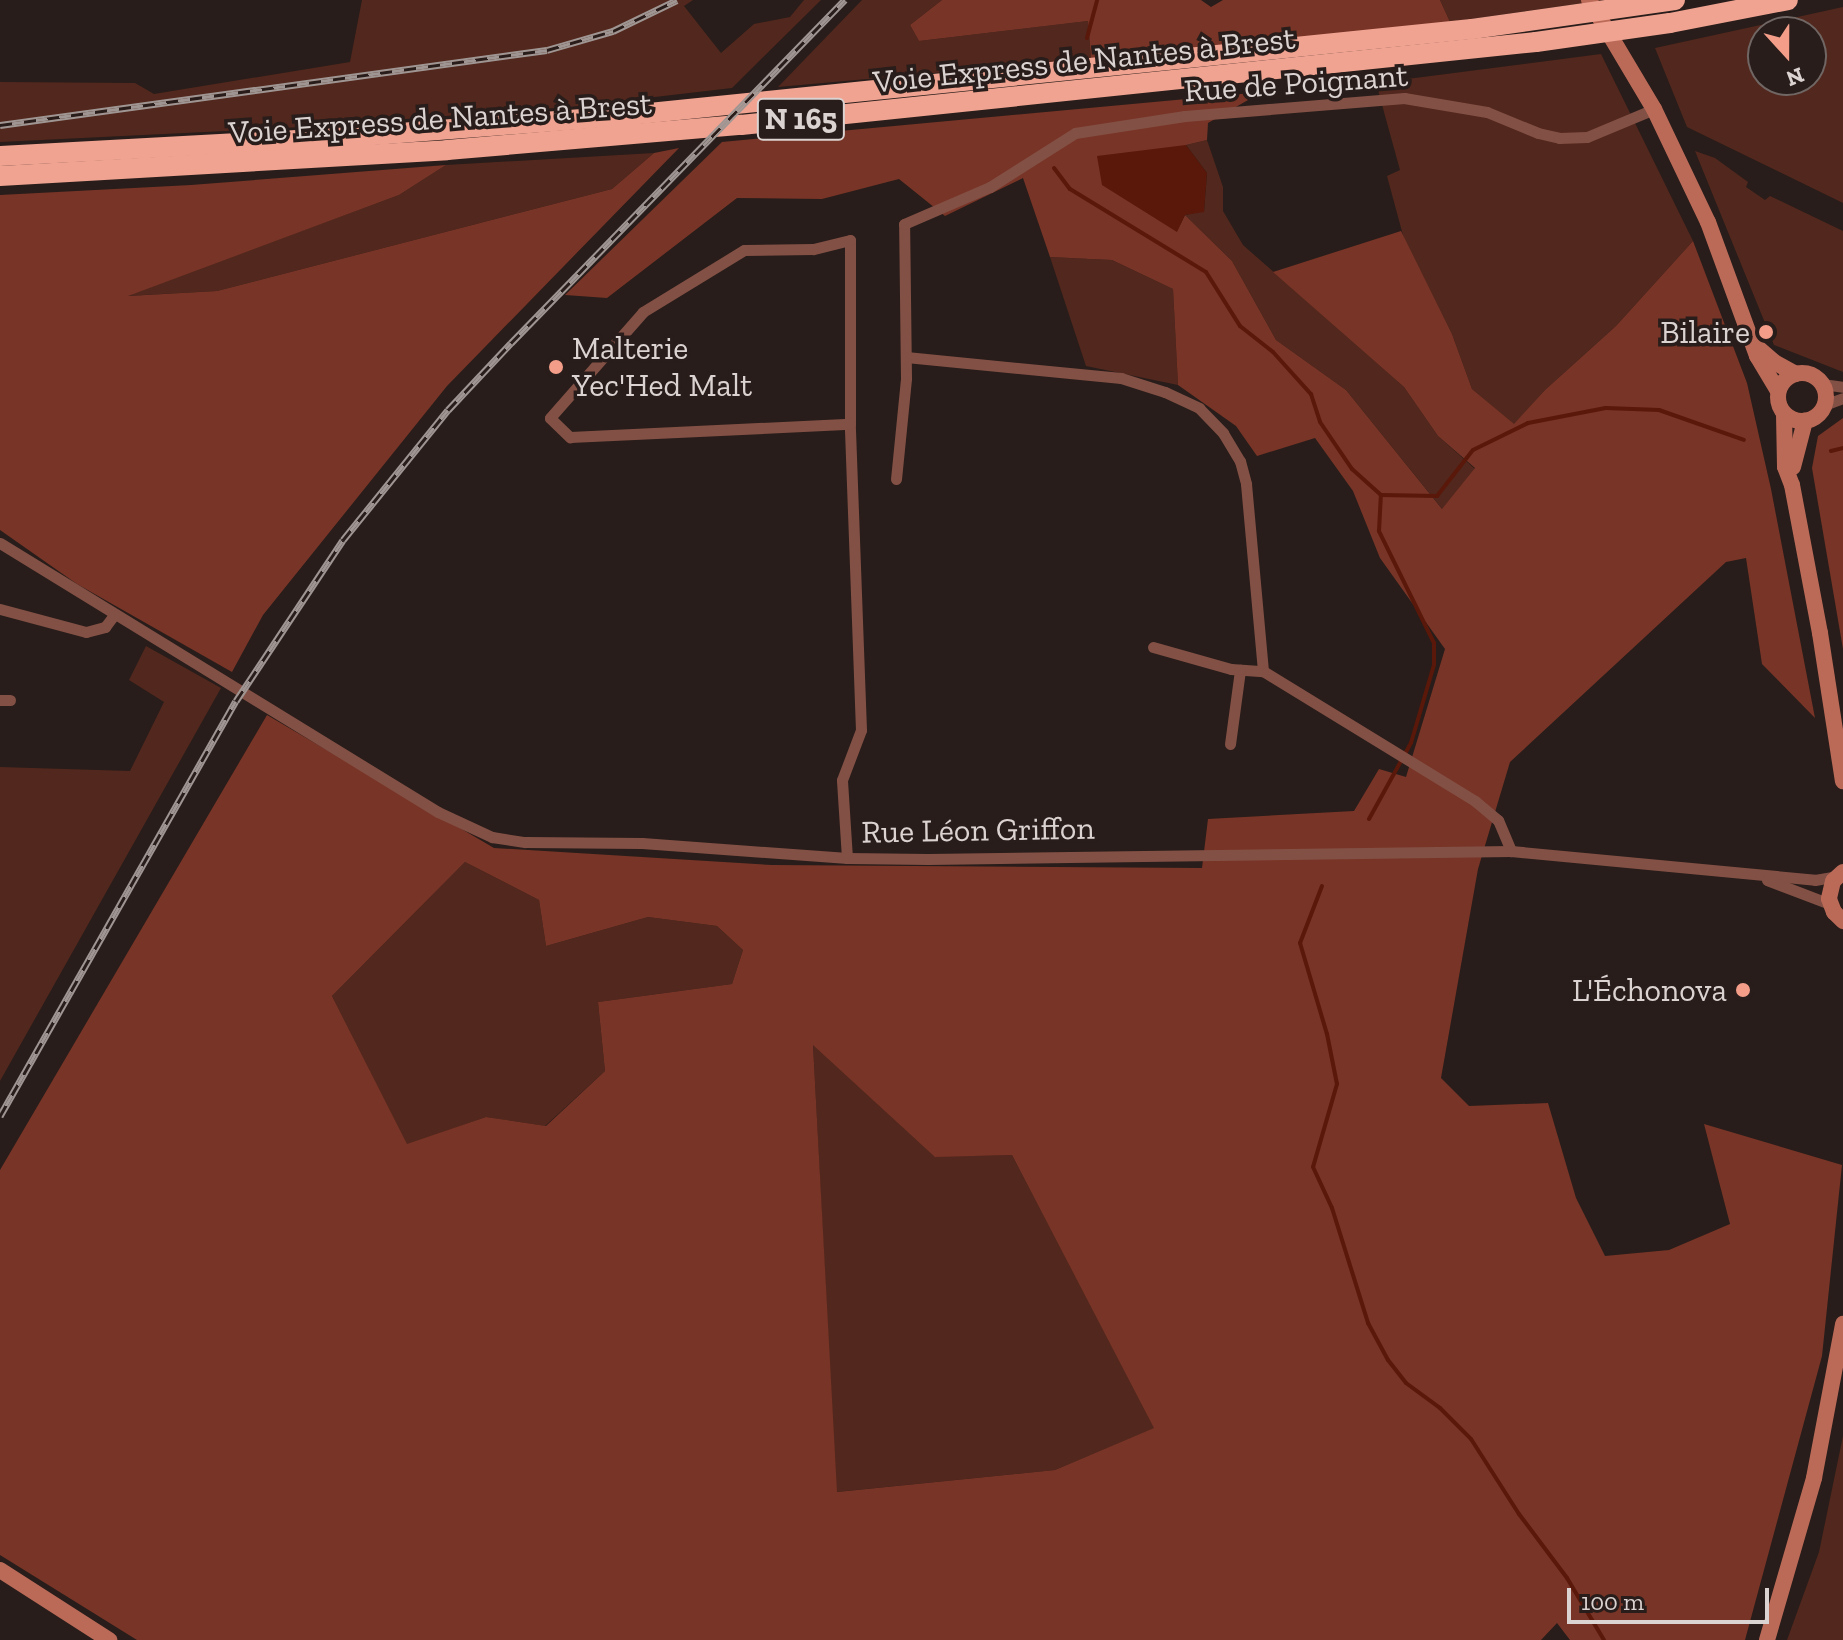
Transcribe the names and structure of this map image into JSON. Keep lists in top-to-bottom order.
{
  "streets": {
    "highway": ["Voie Express de Nantes à Brest", "N 165"],
    "street": ["Rue de Poignant", "Rue Léon Griffon"]
  },
  "places": ["Bilaire", "Malterie Yec'Hed Malt", "L'Échonova"],
  "scale_bar": "100 m",
  "north": "bottom"
}
